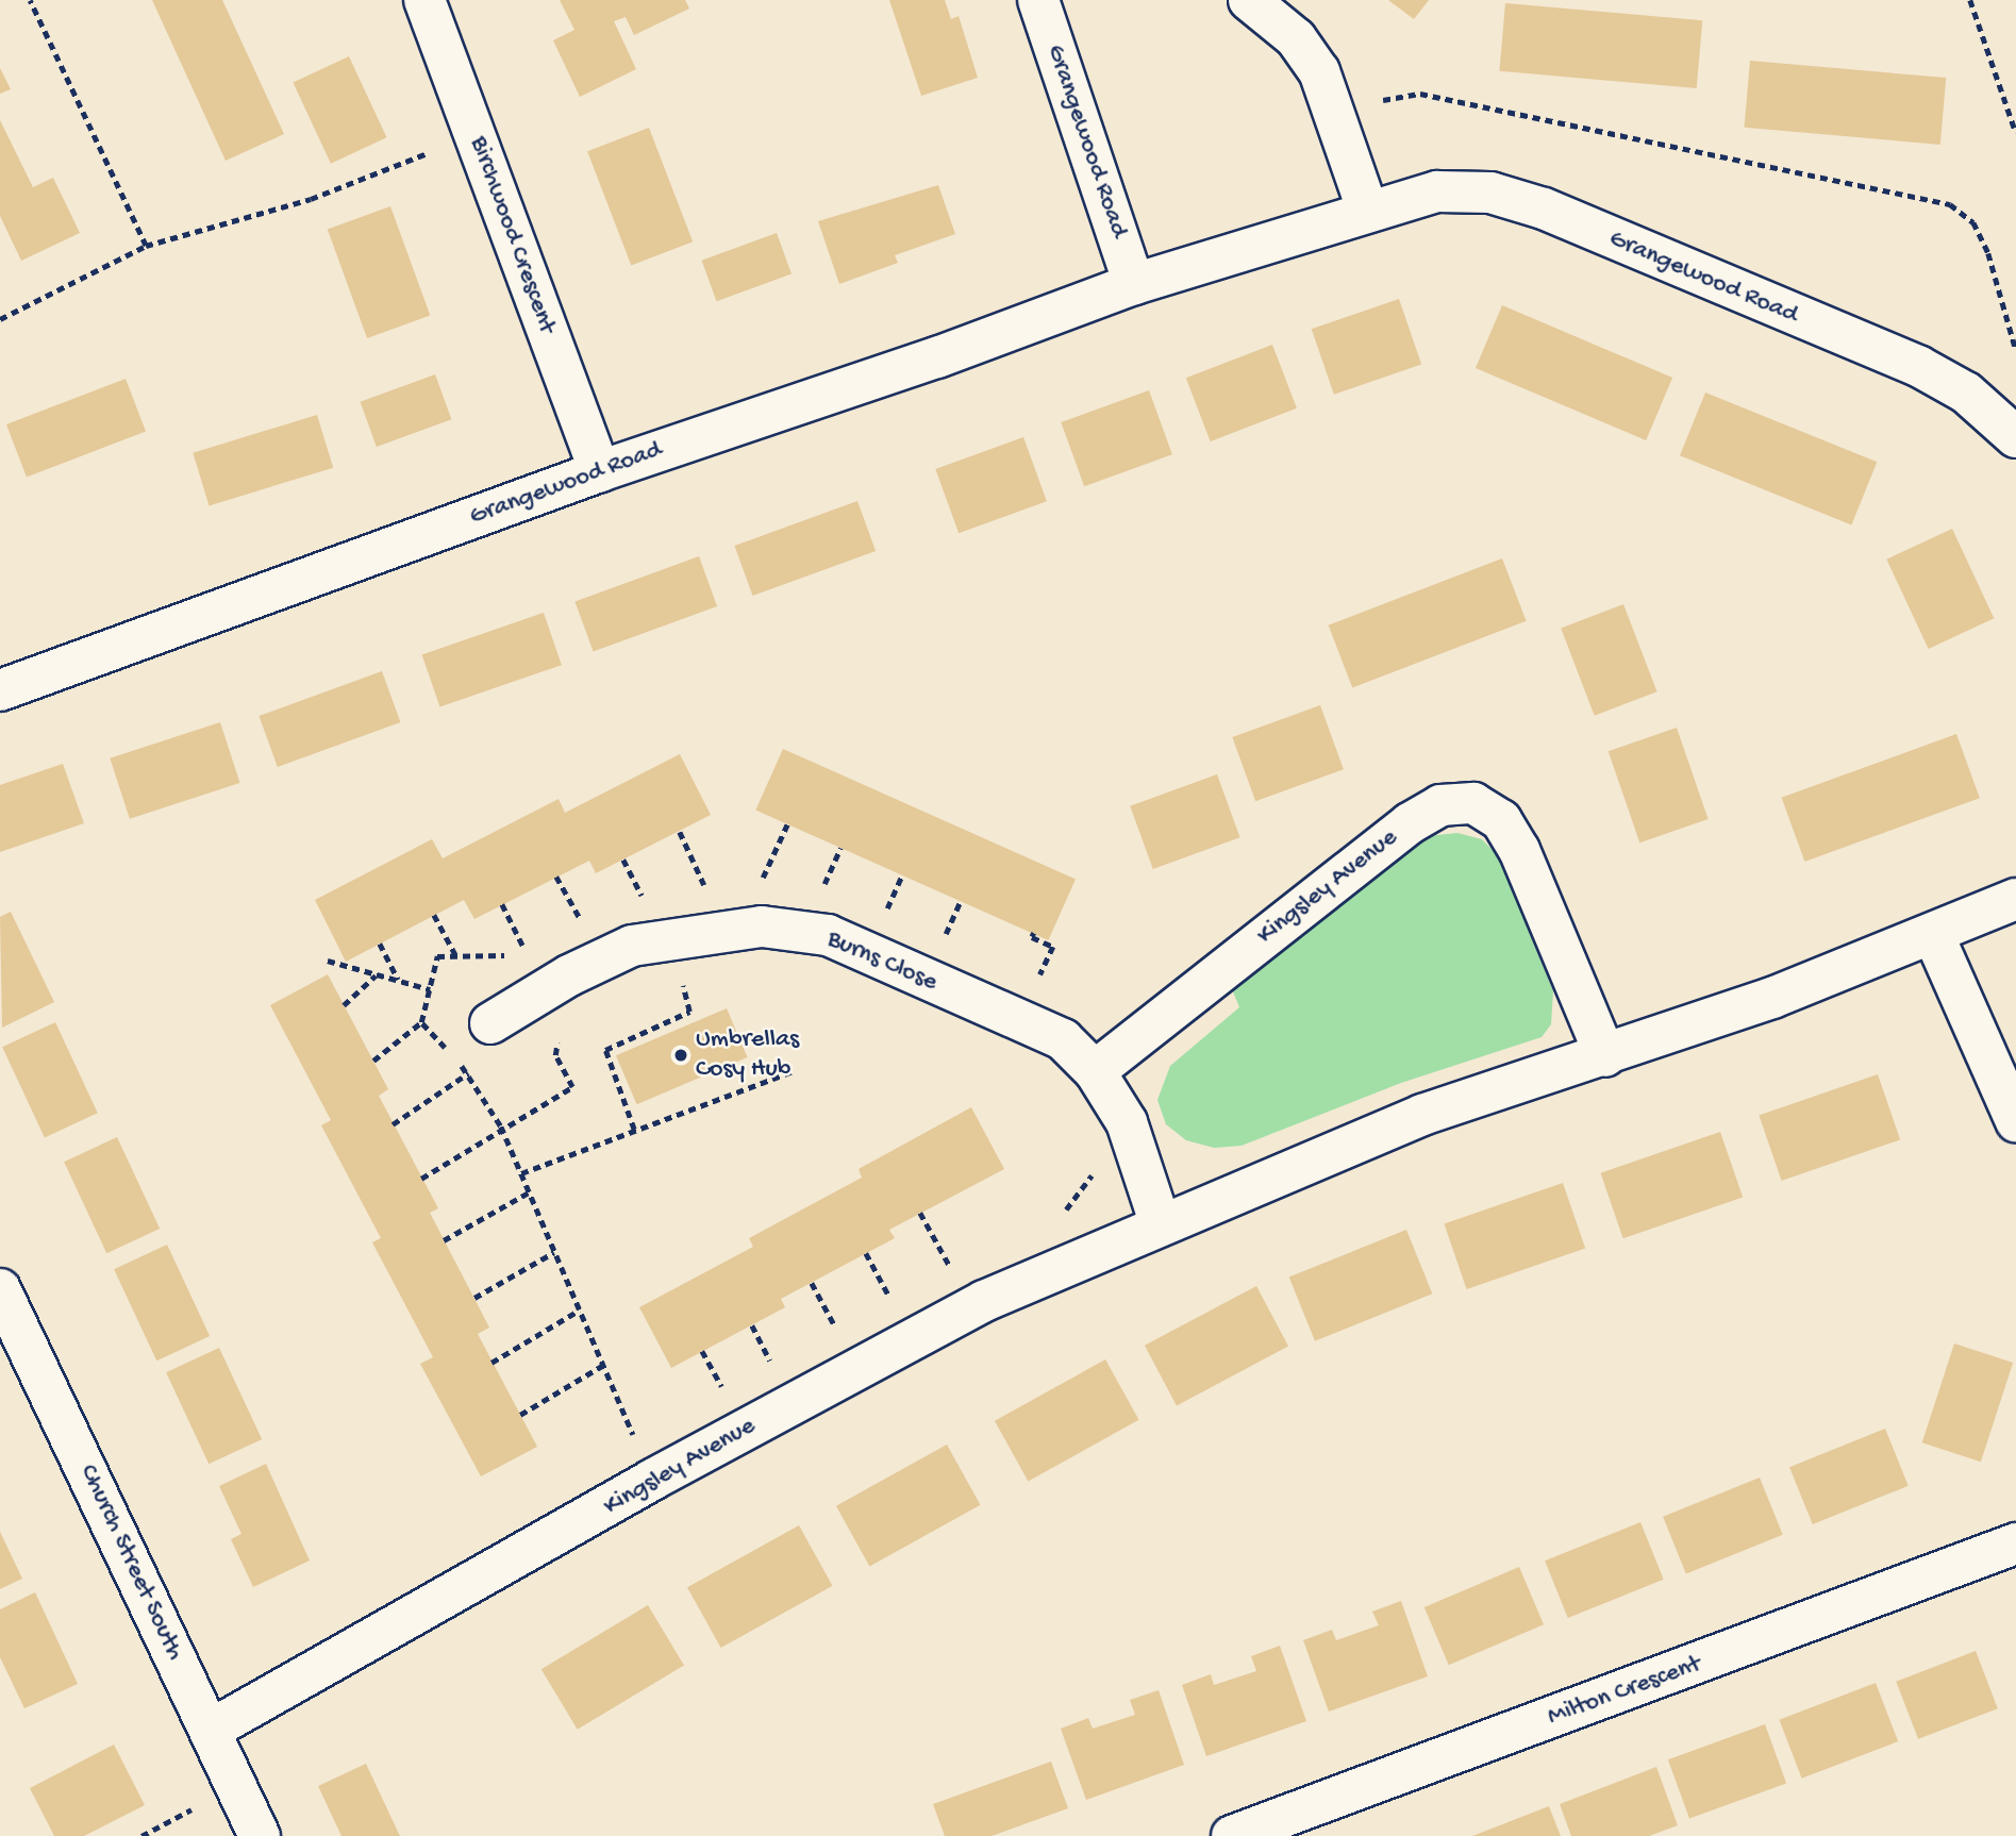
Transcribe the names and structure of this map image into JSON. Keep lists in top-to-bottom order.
{
  "streets": {
    "street": [
      "Grangewood Road",
      "Birchwood Crescent",
      "Kingsley Avenue",
      "Burns Close",
      "Church Street South",
      "Milton Crescent"
    ]
  },
  "crossings": [
    ["Grangewood Road", "Birchwood Crescent"],
    ["Kingsley Avenue", "Burns Close"],
    ["Kingsley Avenue", "Church Street South"]
  ],
  "places": ["Umbrellas Cosy Hub"]
}
